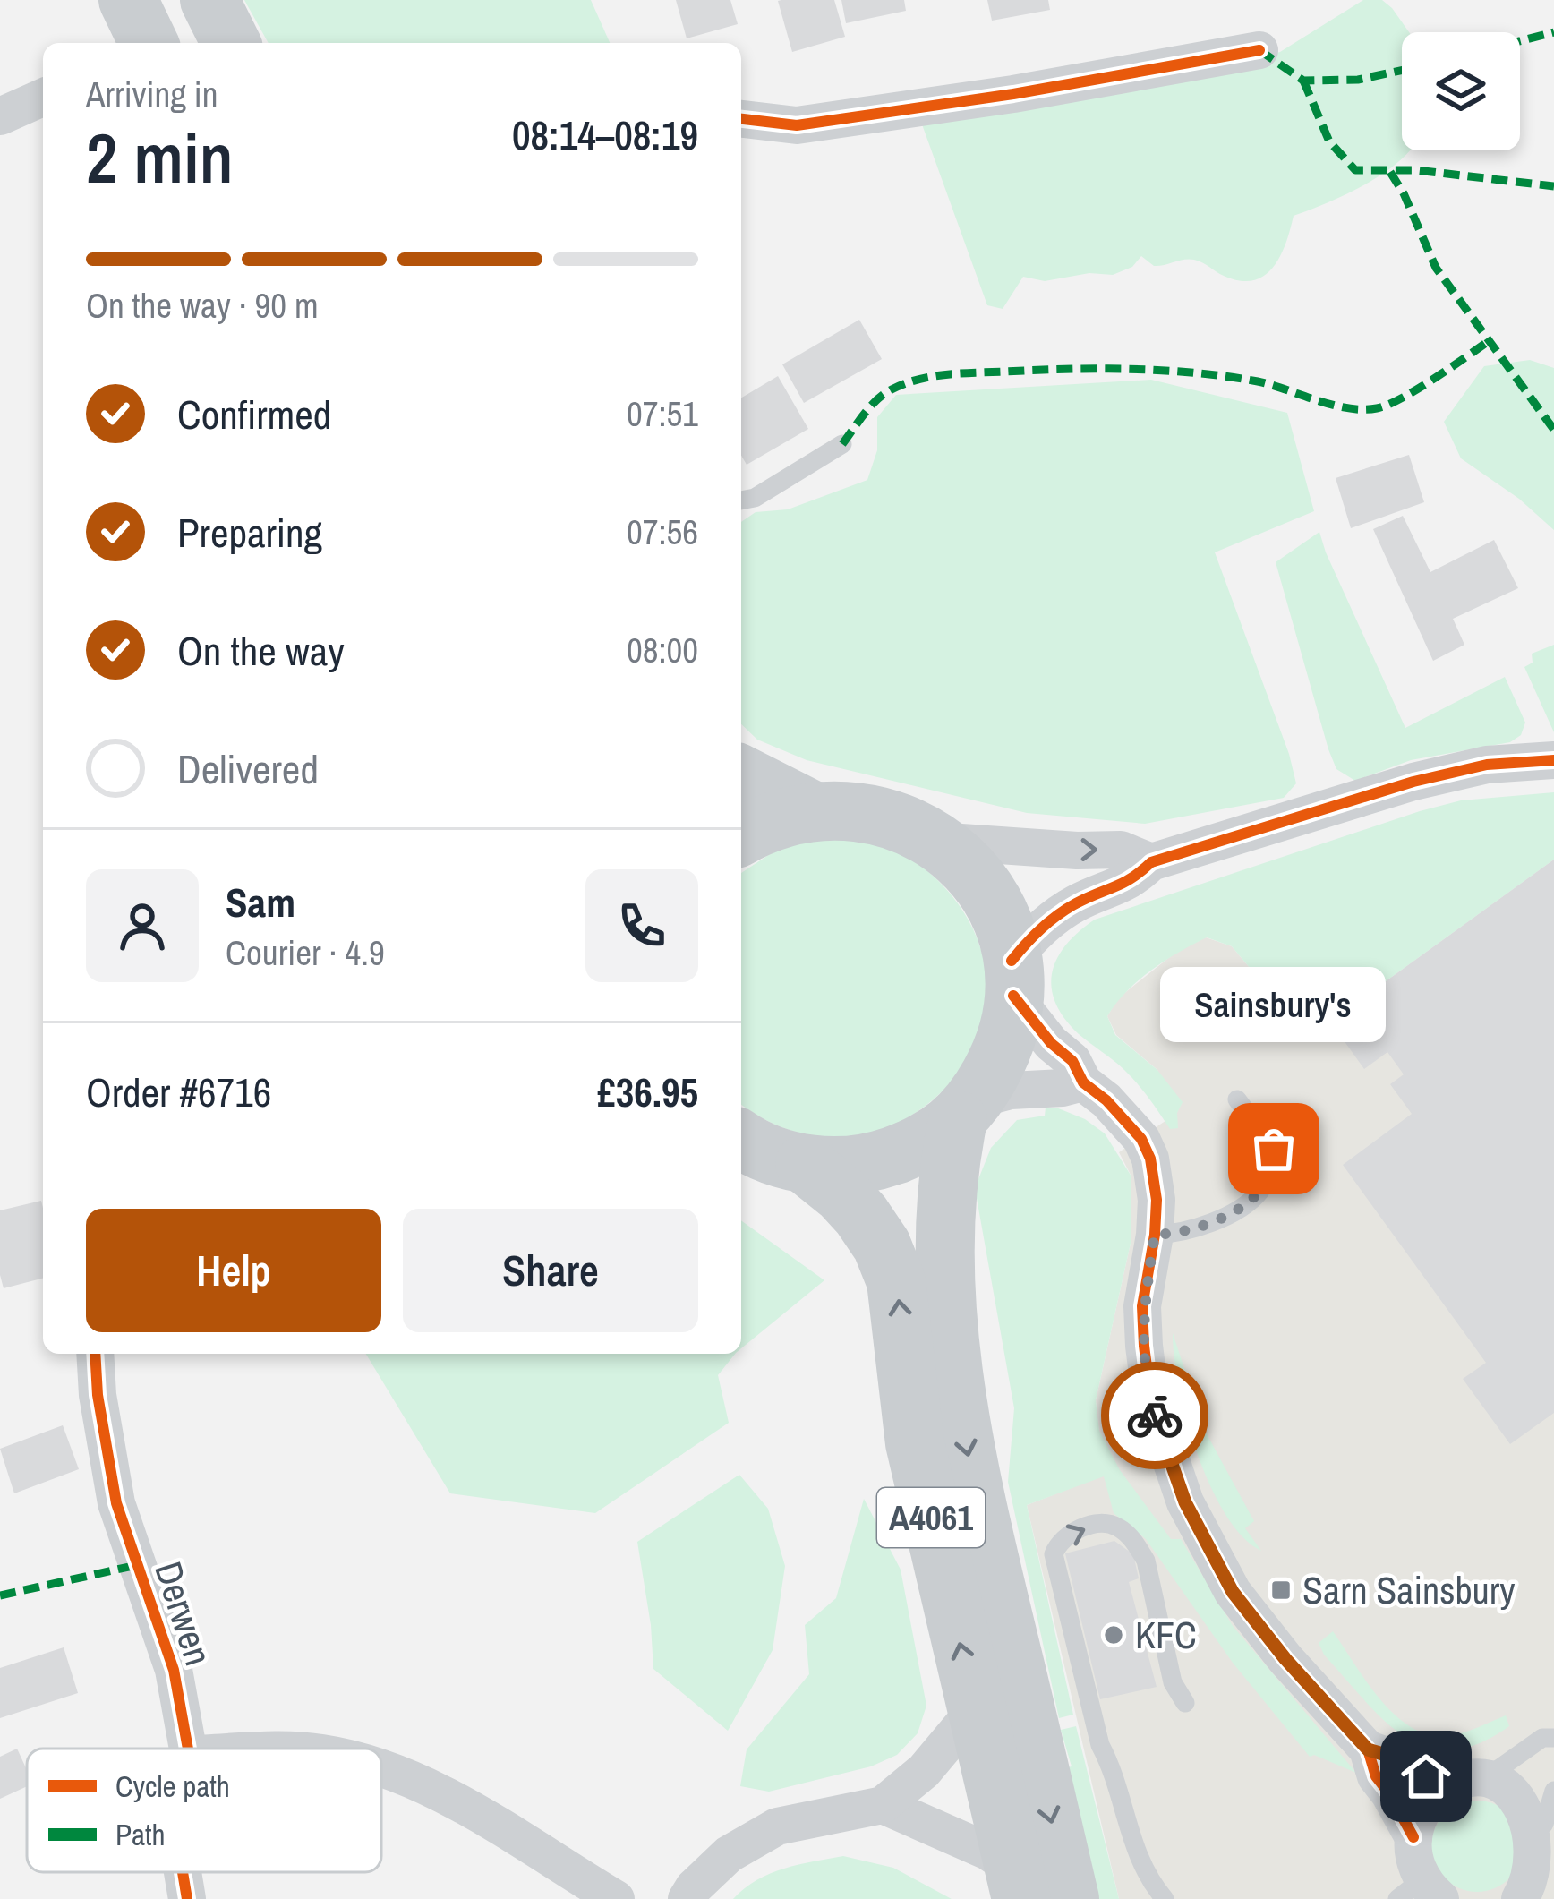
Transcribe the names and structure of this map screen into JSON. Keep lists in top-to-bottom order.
{
  "streets": {
    "main road": ["A4061"],
    "street": ["Derwen"]
  },
  "places": {
    "other": ["Sainsbury's", "KFC"],
    "transit": ["Sarn Sainsbury"]
  },
  "legend": ["Cycle path", "Path"],
  "page": {
    "heading": ["2 min", "Arriving in", "08:14–08:19"],
    "panel": [
      "Sam",
      "Courier · 4.9",
      "Order #6716",
      "£36.95"
    ],
    "bar": "On the way · 90 m",
    "list": [
      ["Confirmed", "07:51"],
      ["Preparing", "07:56"],
      ["On the way", "08:00"],
      "Delivered"
    ],
    "bubble": "Sainsbury's",
    "buttons": ["Help", "Share"]
  }
}
